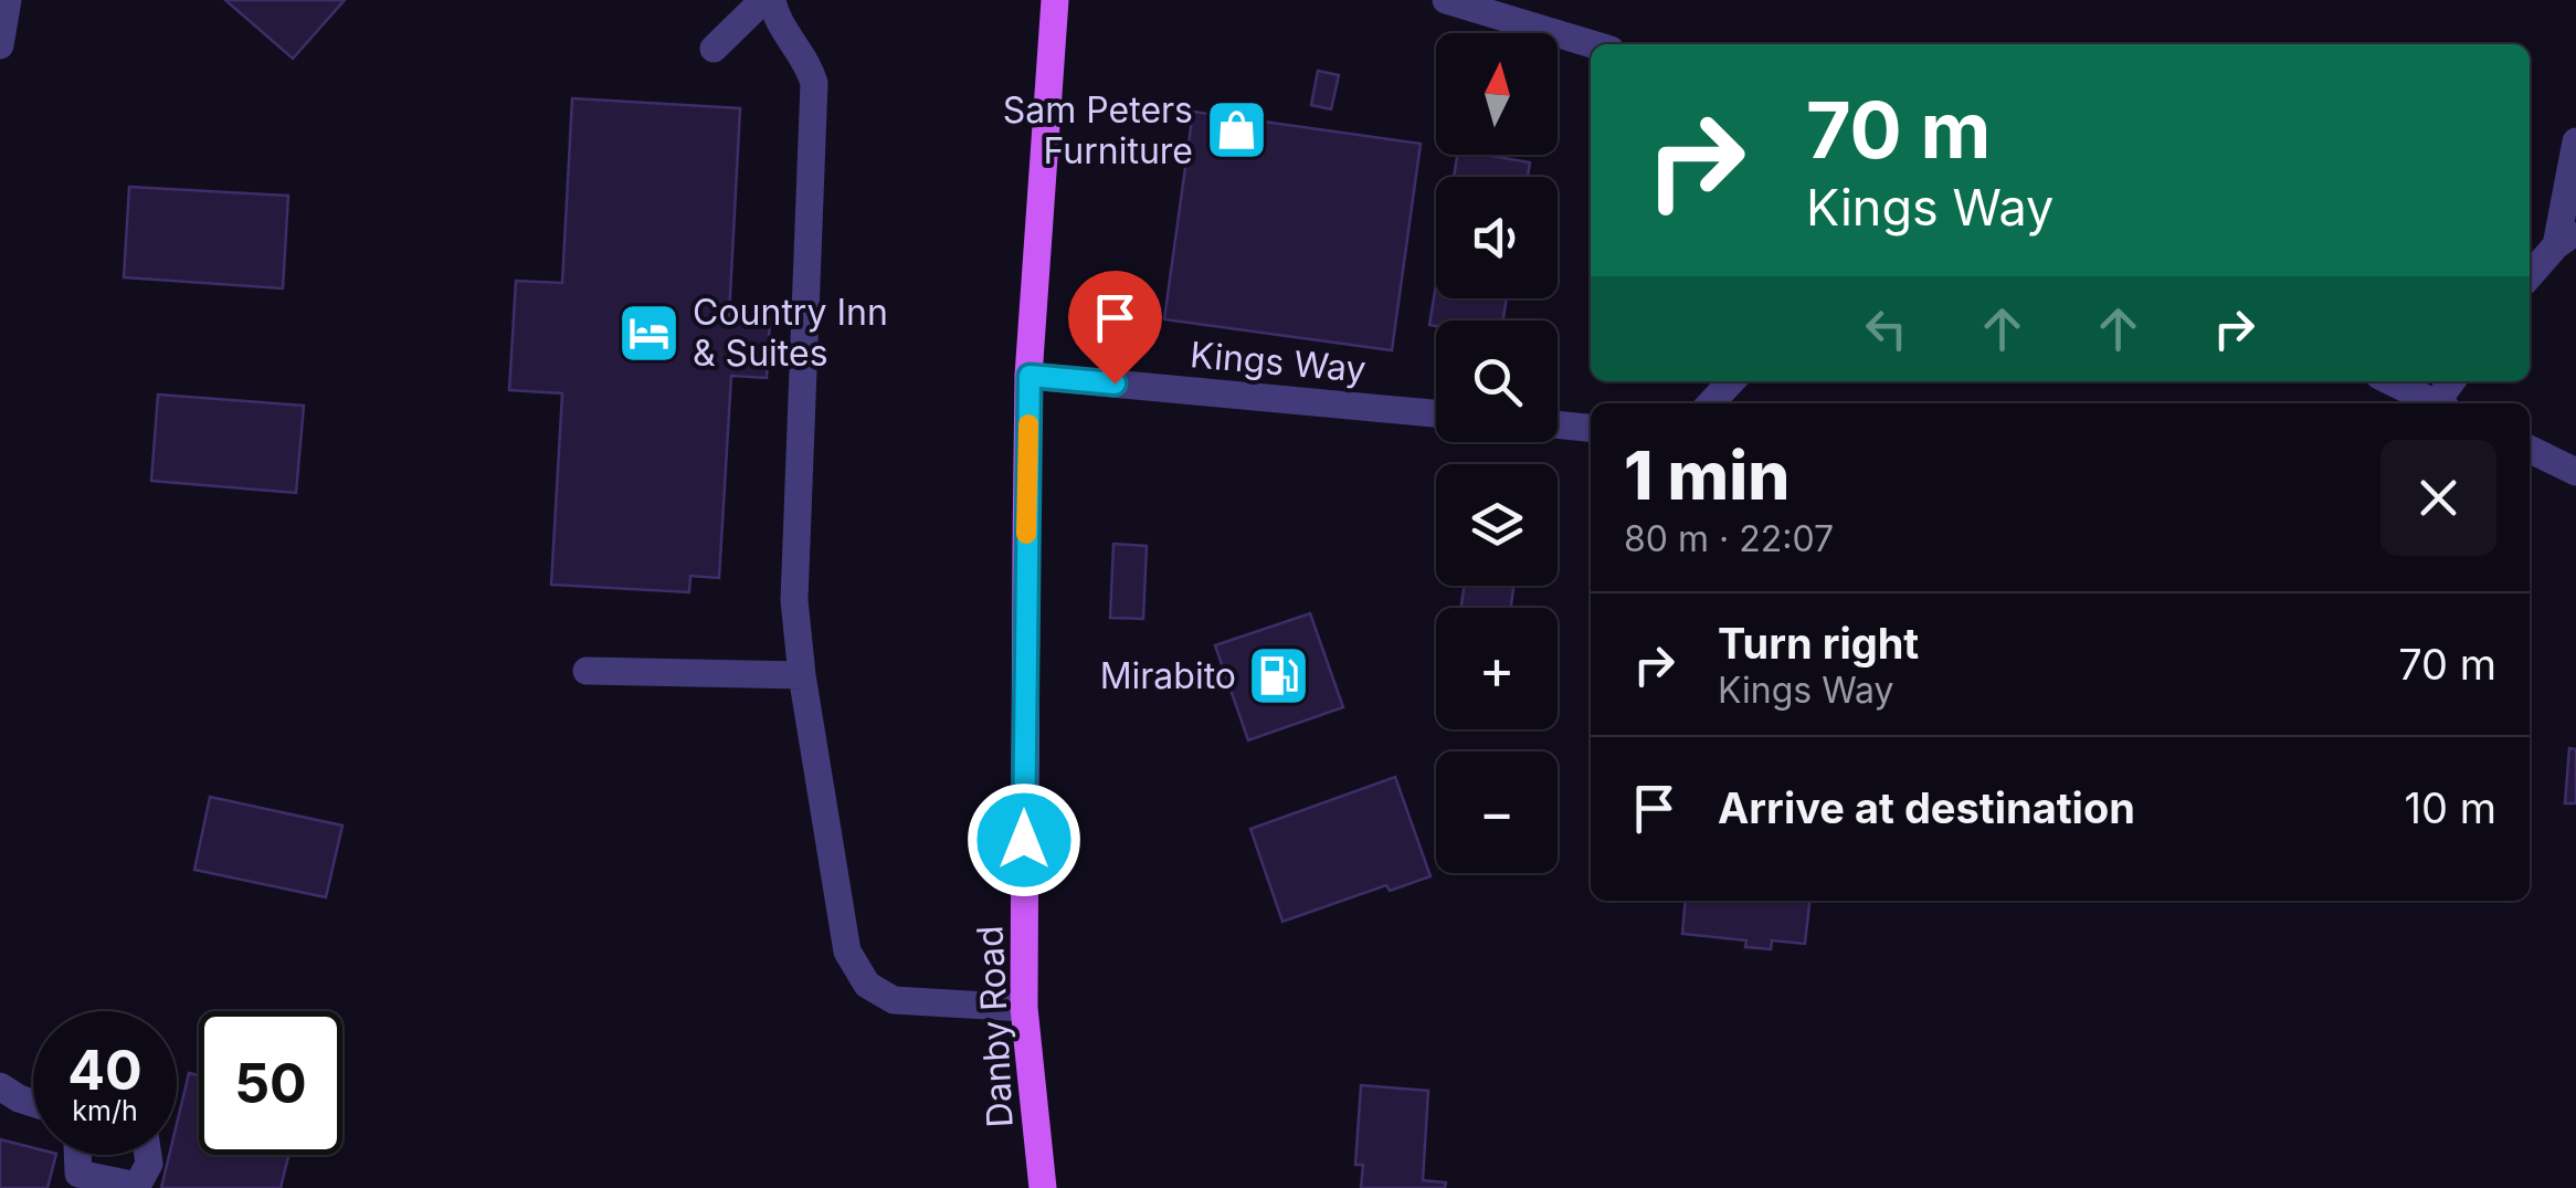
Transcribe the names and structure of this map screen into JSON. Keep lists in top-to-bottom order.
{
  "streets": {
    "main road": ["Danby Road"],
    "street": ["Kings Way"]
  },
  "crossings": [
    ["Kings Way", "Danby Road"]
  ],
  "places": {
    "shop": ["Sam Peters Furniture"],
    "hotel": ["Country Inn & Suites"],
    "fuel station": ["Mirabito"]
  },
  "north": "top",
  "page": {
    "map_buttons": ["+", "−"],
    "turn": ["70 m", "Kings Way"],
    "heading": ["1 min", "80 m · 22:07"],
    "list": [
      {
        "name": "Turn right",
        "note": "Kings Way",
        "value": "70 m"
      },
      {
        "name": "Arrive at destination",
        "value": "10 m"
      }
    ],
    "speed": "40 km/h",
    "limit": "50"
  }
}
